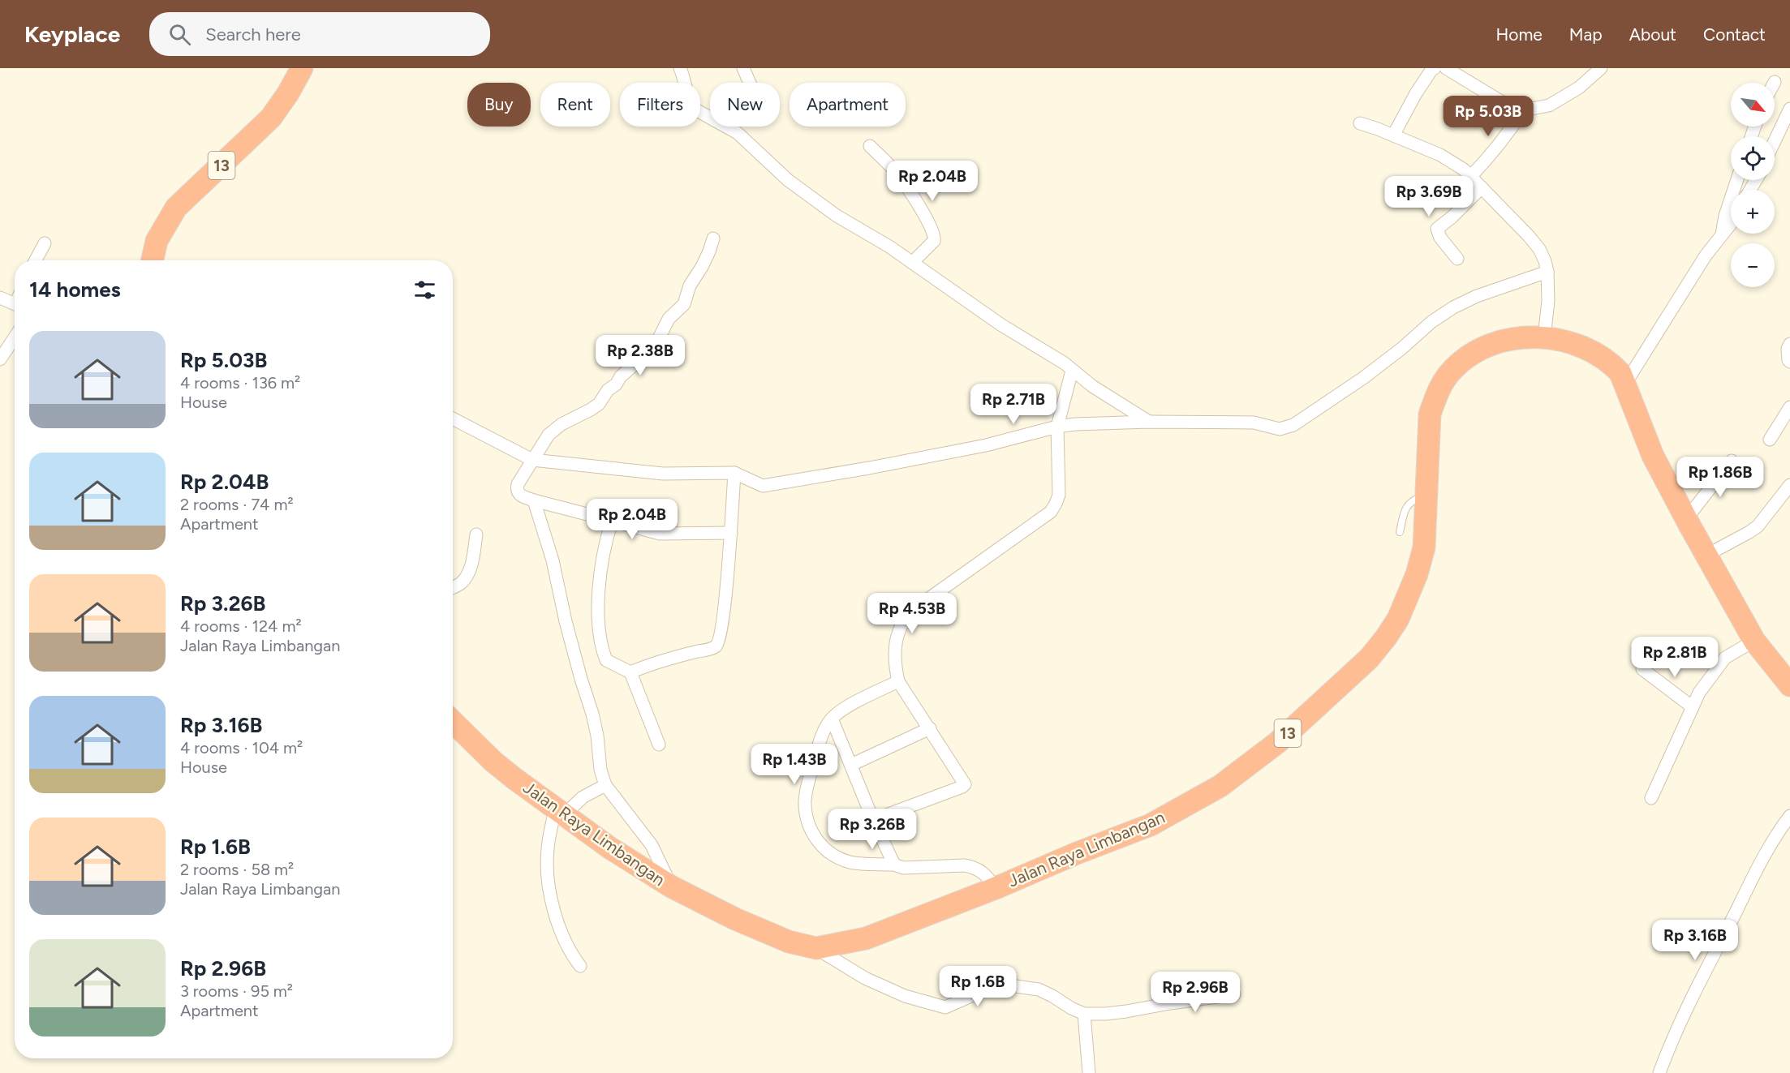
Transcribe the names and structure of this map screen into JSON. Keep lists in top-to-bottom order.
{
  "streets": {
    "highway": ["13", "Jalan Raya Limbangan"]
  },
  "north": "bottom right",
  "page": {
    "header": "Keyplace",
    "search": "Search here",
    "nav": [
      "Home",
      "Map",
      "About",
      "Contact"
    ],
    "map_buttons": ["+", "−"],
    "chip": [
      "Buy",
      "Rent",
      "Filters",
      "New",
      "Apartment"
    ],
    "price": [
      "Rp 5.03B",
      "Rp 2.04B",
      "Rp 3.69B",
      "Rp 2.38B",
      "Rp 2.71B",
      "Rp 1.86B",
      "Rp 2.04B",
      "Rp 4.53B",
      "Rp 2.81B",
      "Rp 1.43B",
      "Rp 3.26B",
      "Rp 3.16B",
      "Rp 1.6B",
      "Rp 2.96B"
    ],
    "heading": "14 homes",
    "list": [
      {
        "name": "Rp 5.03B",
        "note": "4 rooms · 136 m² · House"
      },
      {
        "name": "Rp 2.04B",
        "note": "2 rooms · 74 m² · Apartment"
      },
      {
        "name": "Rp 3.26B",
        "note": "4 rooms · 124 m² · Jalan Raya Limbangan"
      },
      {
        "name": "Rp 3.16B",
        "note": "4 rooms · 104 m² · House"
      },
      {
        "name": "Rp 1.6B",
        "note": "2 rooms · 58 m² · Jalan Raya Limbangan"
      },
      {
        "name": "Rp 2.96B",
        "note": "3 rooms · 95 m² · Apartment"
      }
    ]
  }
}
